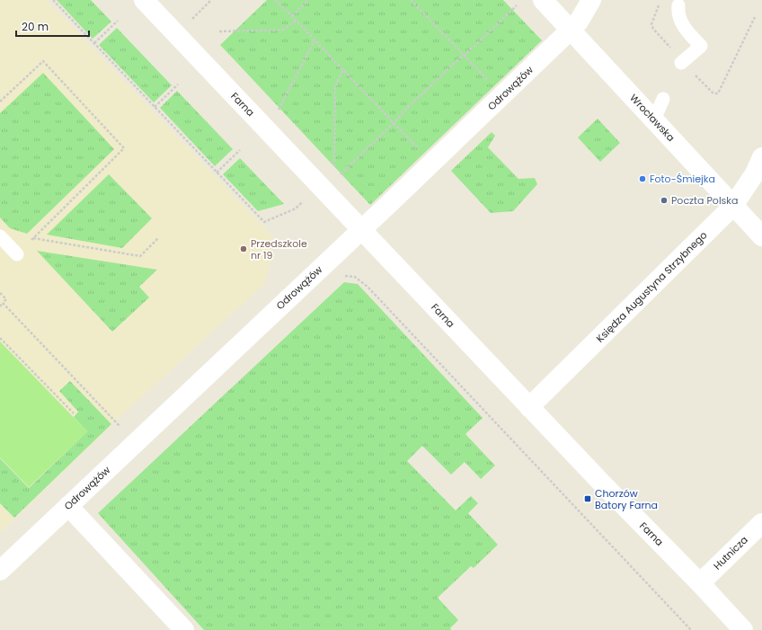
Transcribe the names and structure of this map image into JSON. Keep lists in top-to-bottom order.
{
  "streets": {
    "street": [
      "Odrowążów",
      "Farna",
      "Wrocławska",
      "Księdza Augustyna Strzybnego",
      "Hutnicza"
    ]
  },
  "crossings": [
    ["Odrowążów", "Farna"],
    ["Odrowążów", "Wrocławska"],
    ["Farna", "Księdza Augustyna Strzybnego"],
    ["Farna", "Hutnicza"],
    ["Wrocławska", "Księdza Augustyna Strzybnego"]
  ],
  "places": {
    "other": ["Foto-Śmiejka", "Poczta Polska", "Przedszkole nr 19"],
    "transit": ["Chorzów Batory Farna"]
  },
  "scale_bar": "20 m"
}
